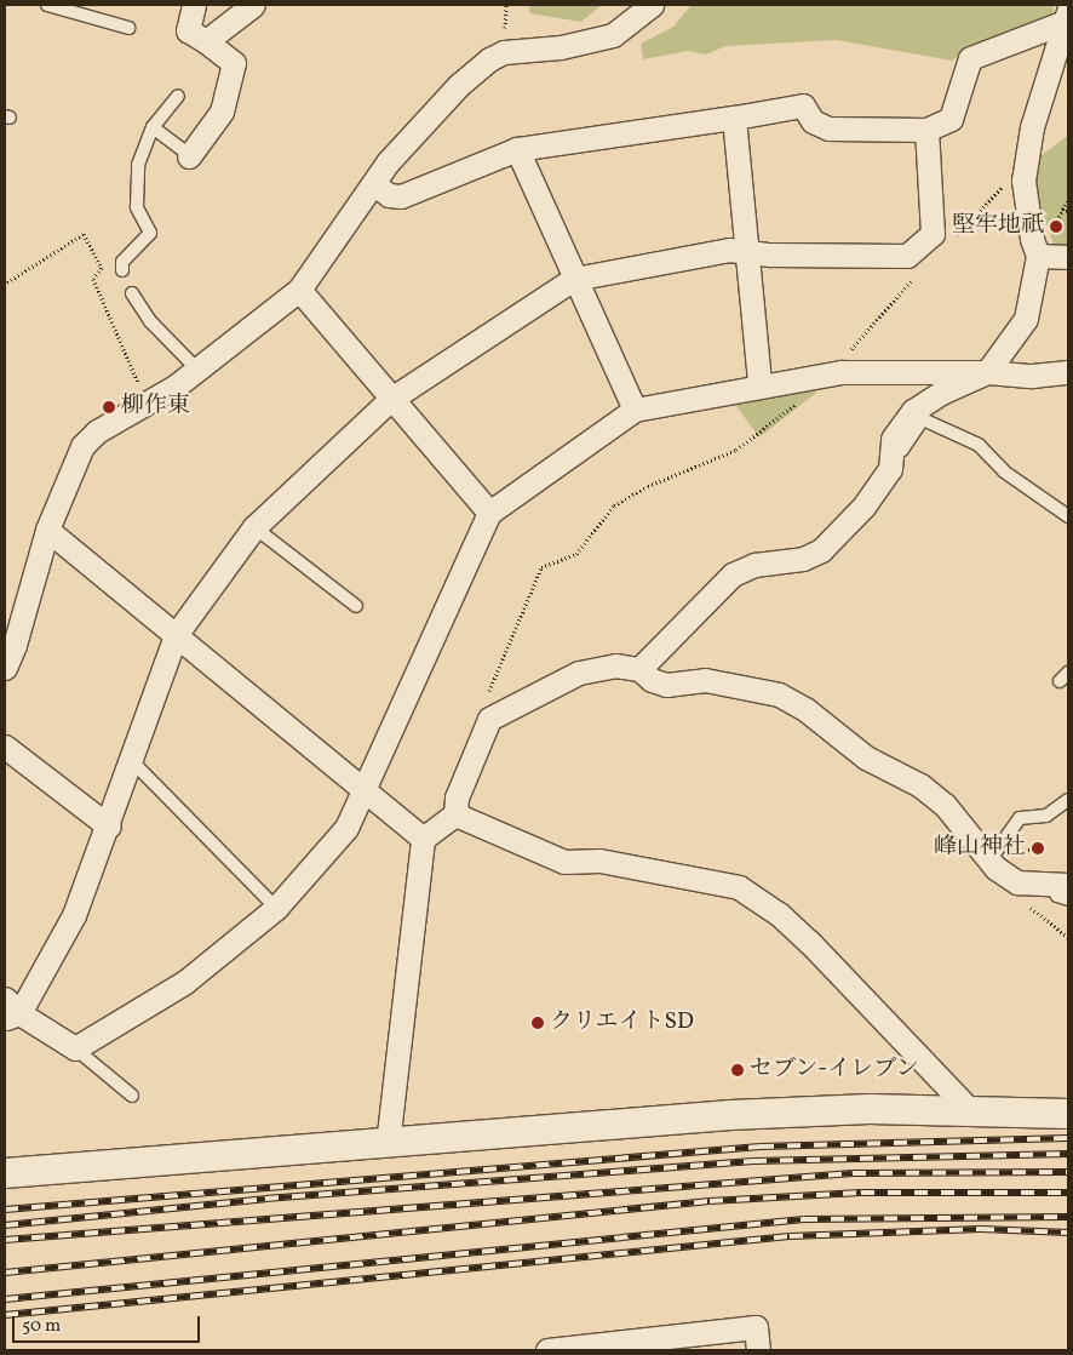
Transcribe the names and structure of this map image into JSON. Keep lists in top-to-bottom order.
{
  "places": [
    "堅牢地祇",
    "柳作東",
    "峰山神社",
    "クリエイトSD",
    "セブン-イレブン"
  ],
  "scale_bar": "50 m"
}
